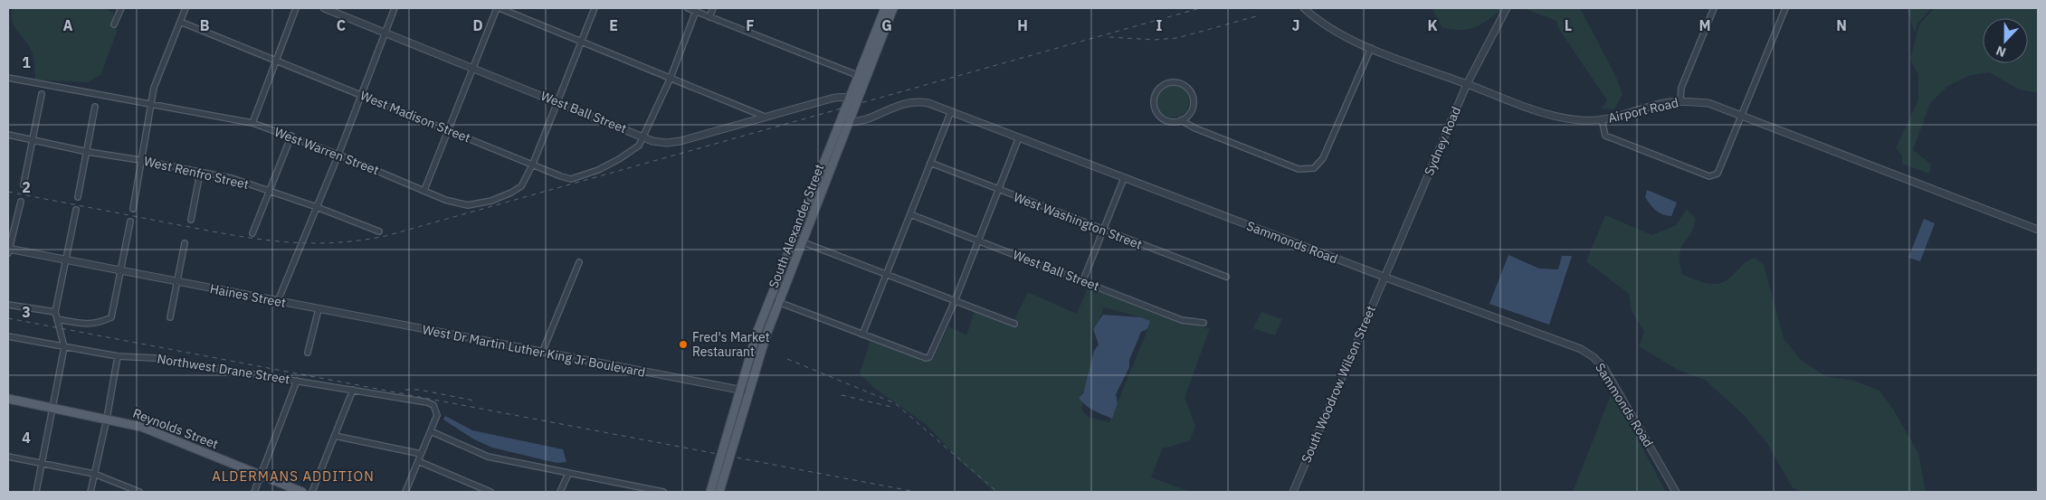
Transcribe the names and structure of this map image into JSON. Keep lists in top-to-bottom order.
{
  "streets": {
    "main road": ["South Alexander Street", "Reynolds Street"],
    "street": [
      "Airport Road",
      "West Ball Street",
      "West Madison Street",
      "Sydney Road",
      "West Warren Street",
      "West Renfro Street",
      "West Washington Street",
      "Sammonds Road",
      "Haines Street",
      "West Dr Martin Luther King Jr Boulevard",
      "Northwest Drane Street",
      "South Woodrow Wilson Street"
    ]
  },
  "crossings": [
    ["Airport Road", "Sydney Road"],
    ["West Ball Street", "West Madison Street"],
    ["West Ball Street", "West Warren Street"],
    ["West Ball Street", "South Alexander Street"],
    ["West Madison Street", "West Warren Street"],
    ["Sydney Road", "Sammonds Road"],
    ["Sydney Road", "South Woodrow Wilson Street"],
    ["South Alexander Street", "Sammonds Road"],
    ["South Alexander Street", "West Dr Martin Luther King Jr Boulevard"],
    ["Sammonds Road", "South Woodrow Wilson Street"],
    ["Haines Street", "West Dr Martin Luther King Jr Boulevard"]
  ],
  "districts": ["ALDERMANS ADDITION"],
  "places": ["Fred's Market Restaurant"],
  "north": "bottom",
  "grid": {
    "columns": [
      "A",
      "B",
      "C",
      "D",
      "E",
      "F",
      "G",
      "H",
      "I",
      "J",
      "K",
      "L",
      "M",
      "N"
    ],
    "rows": [
      "1",
      "2",
      "3",
      "4"
    ]
  }
}
